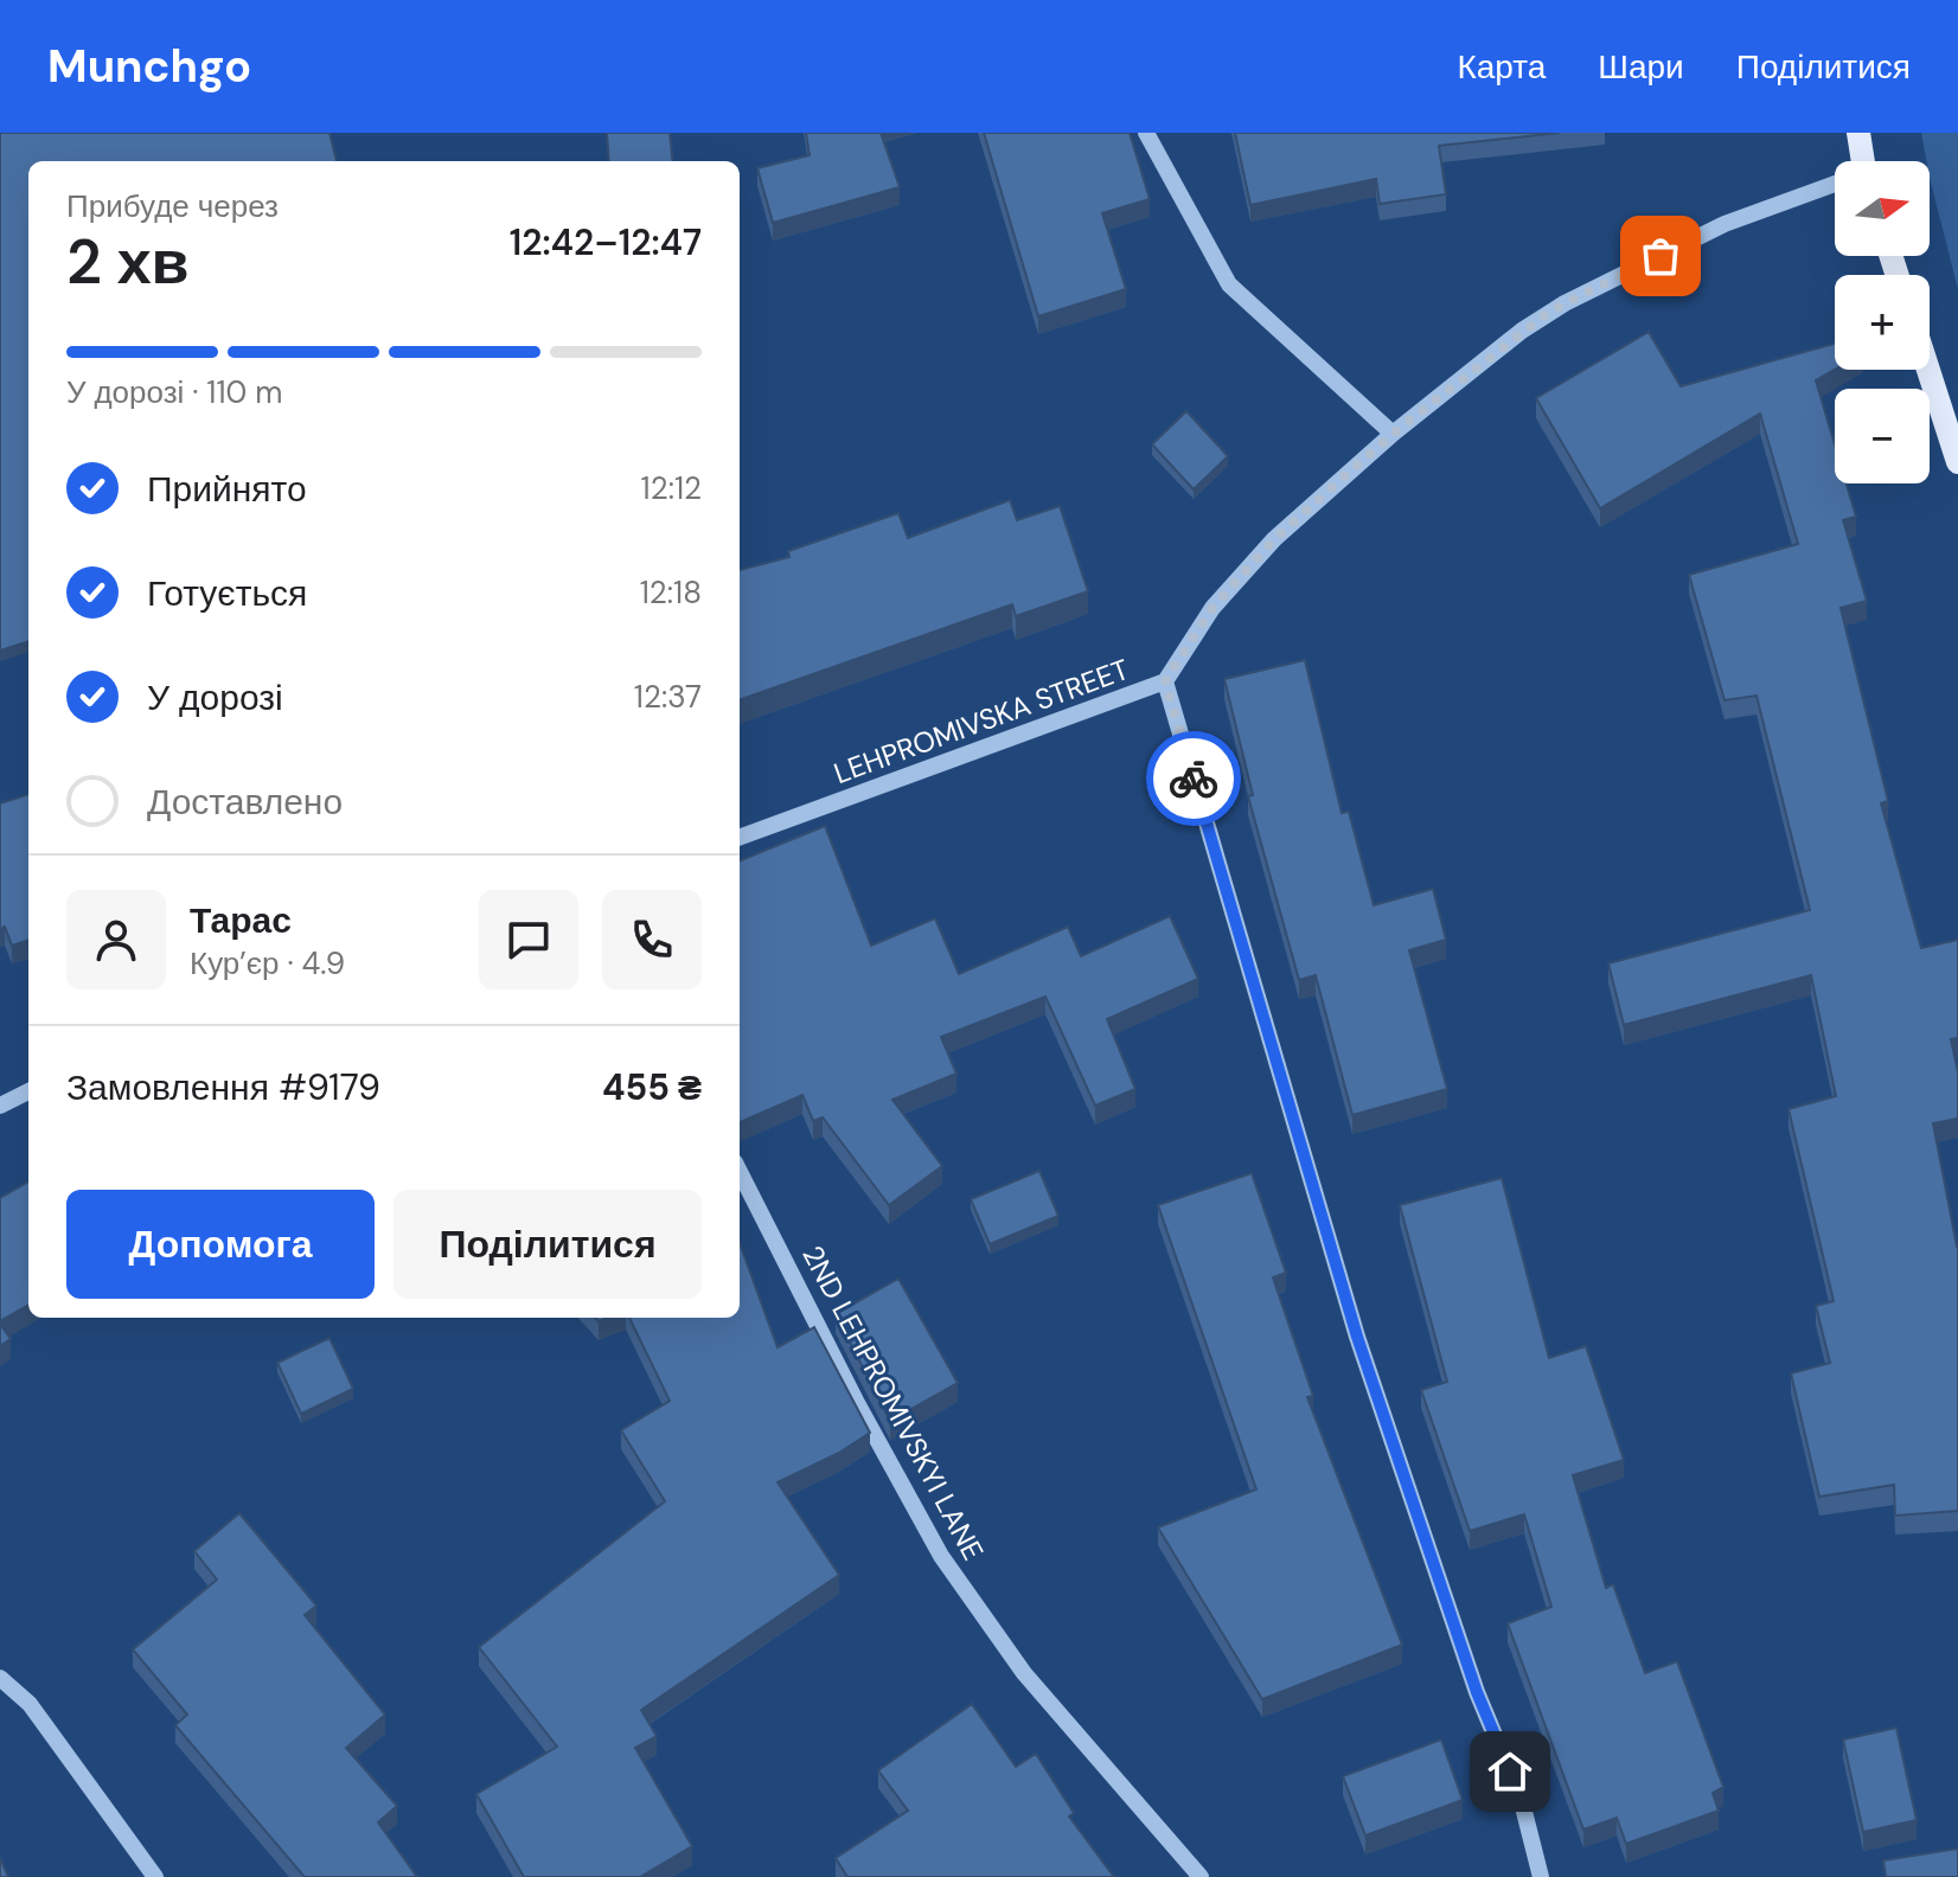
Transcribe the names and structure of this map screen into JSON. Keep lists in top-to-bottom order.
{
  "streets": {
    "street": ["LEHPROMIVSKA STREET", "2ND LEHPROMIVSKYI LANE"]
  },
  "north": "right",
  "page": {
    "header": "Munchgo",
    "nav": ["Карта", "Шари", "Поділитися"],
    "map_buttons": ["+", "−"],
    "heading": ["2 хв", "Прибуде через", "12:42–12:47"],
    "panel": [
      "Тарас",
      "Кур’єр · 4.9",
      "Замовлення #9179",
      "455 ₴"
    ],
    "bar": "У дорозі · 110 m",
    "list": [
      ["Прийнято", "12:12"],
      ["Готується", "12:18"],
      ["У дорозі", "12:37"],
      "Доставлено"
    ],
    "buttons": ["Допомога", "Поділитися"]
  }
}
